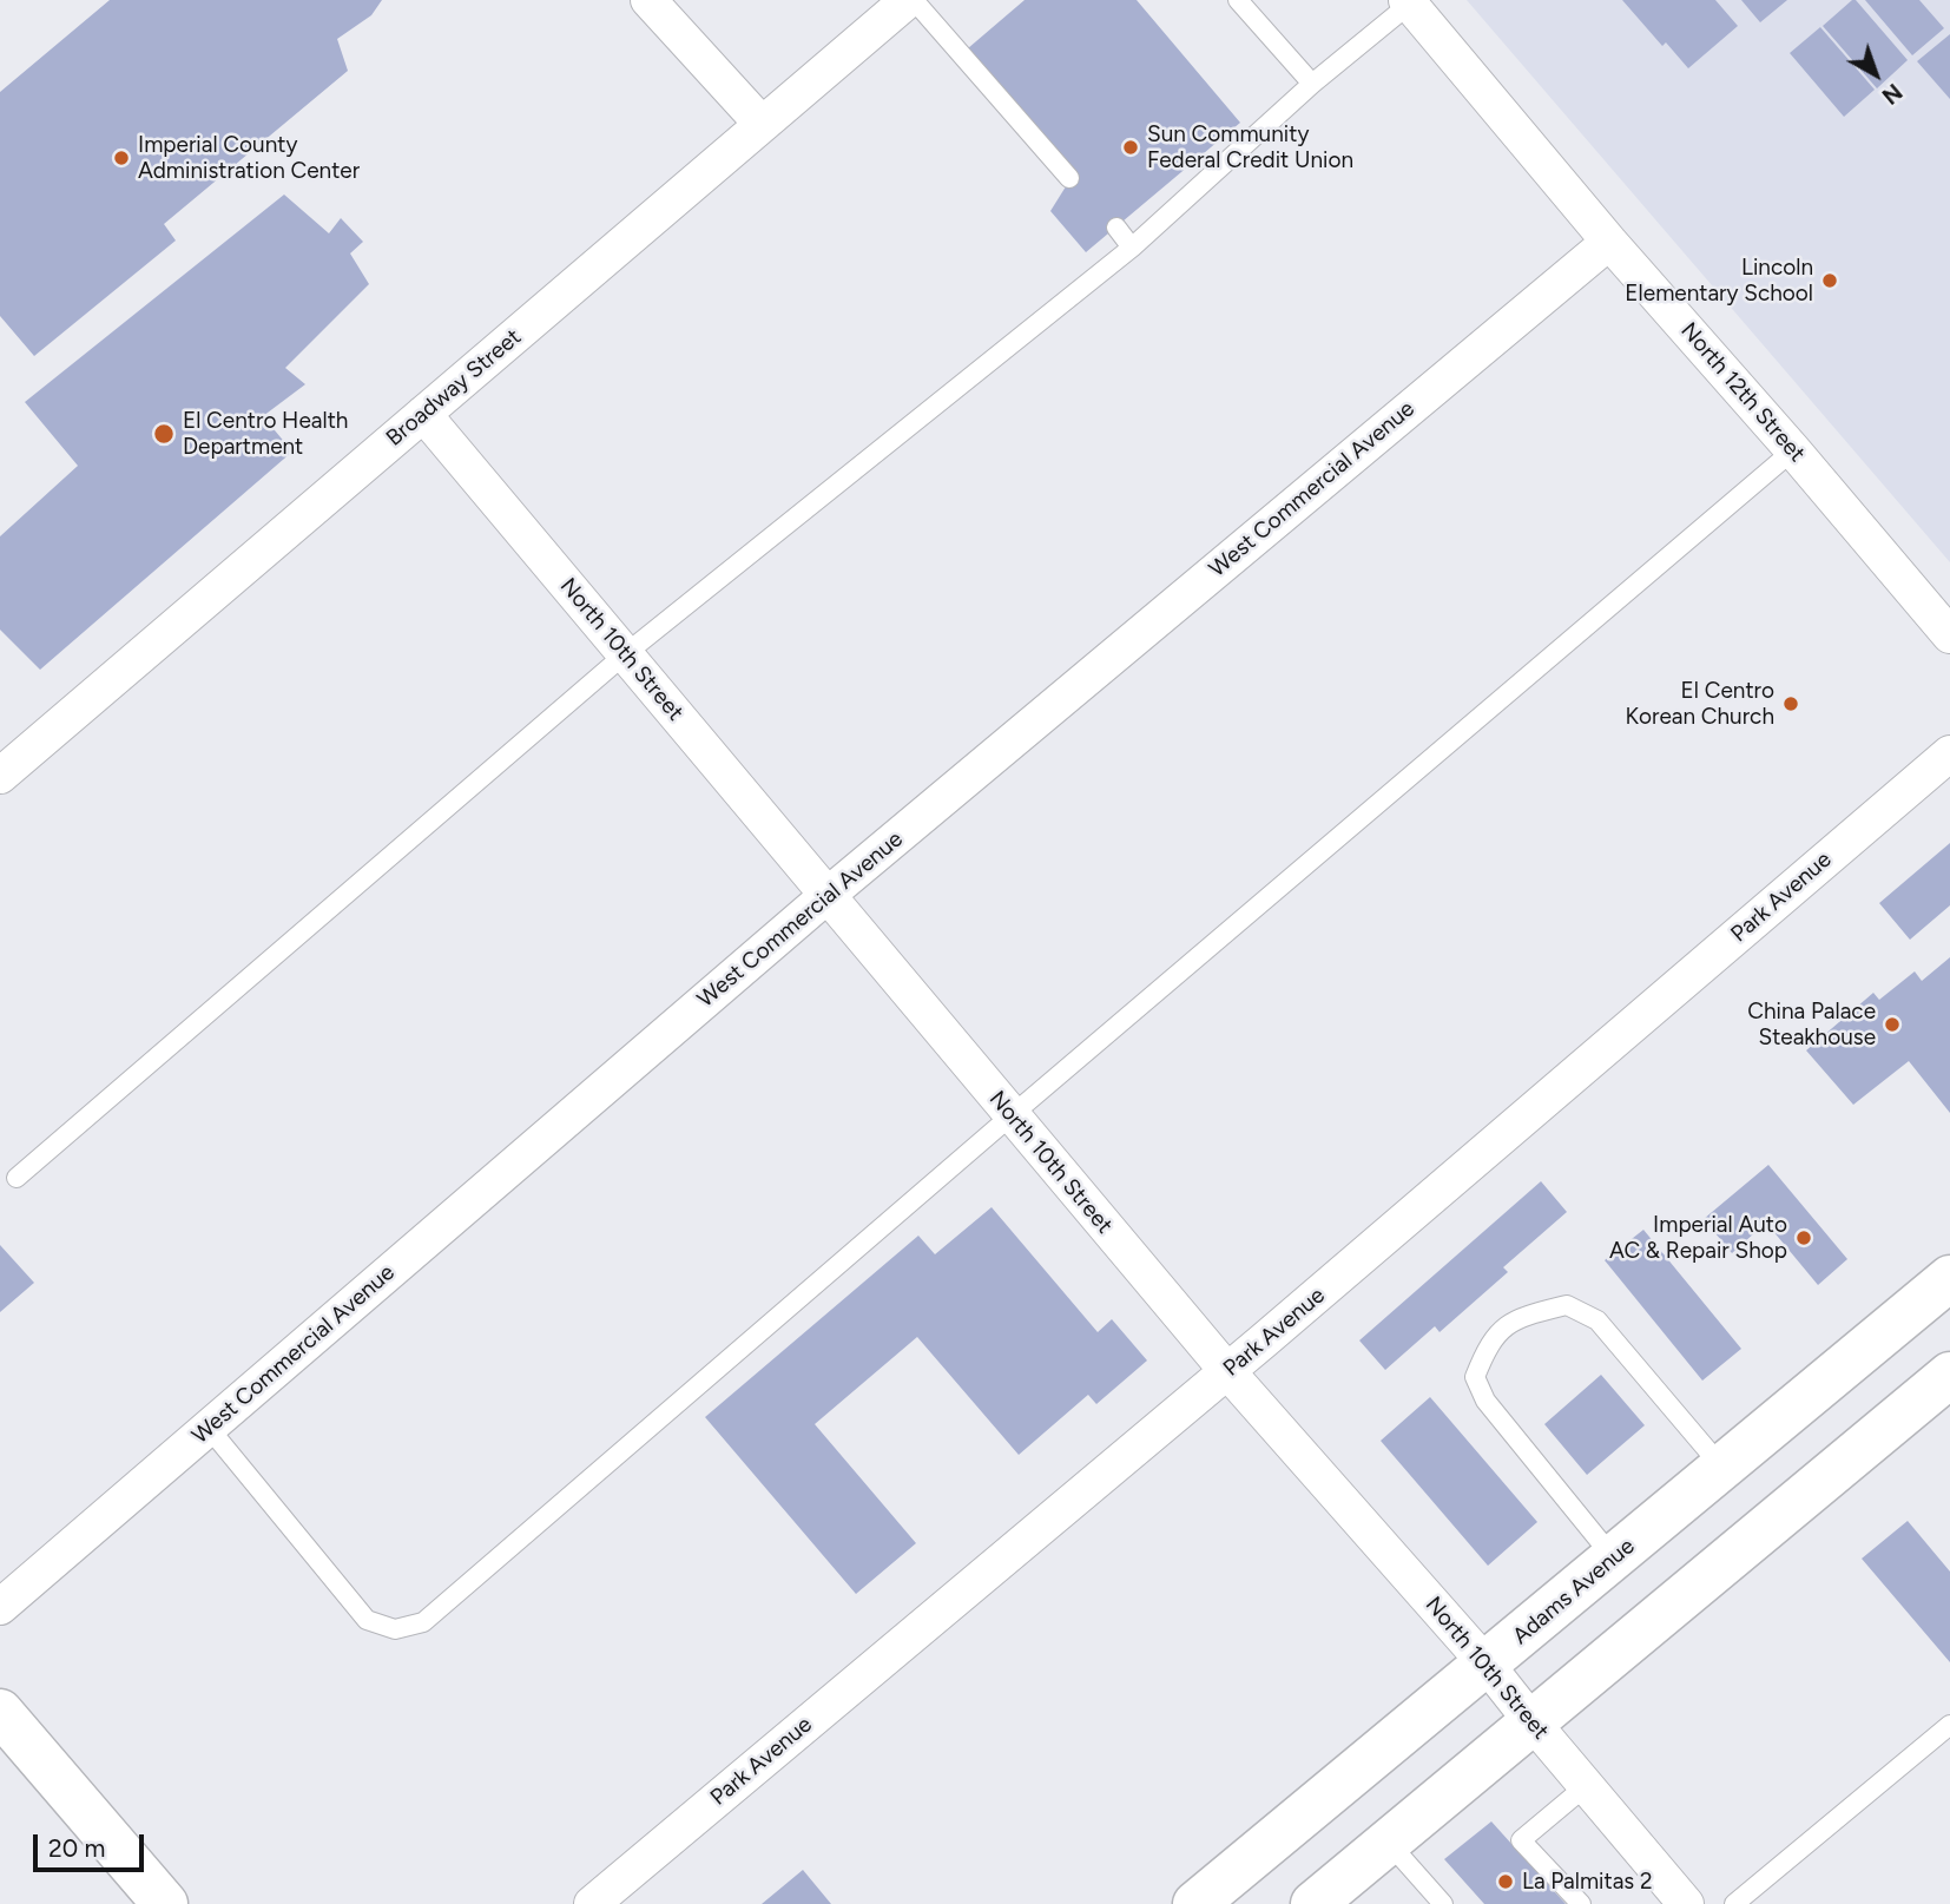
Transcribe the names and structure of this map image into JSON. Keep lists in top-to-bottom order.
{
  "streets": {
    "main road": ["Adams Avenue"],
    "street": [
      "Broadway Street",
      "North 12th Street",
      "West Commercial Avenue",
      "North 10th Street",
      "Park Avenue"
    ]
  },
  "crossings": [
    ["Broadway Street", "North 10th Street"],
    ["North 12th Street", "West Commercial Avenue"],
    ["West Commercial Avenue", "North 10th Street"],
    ["North 10th Street", "Park Avenue"],
    ["North 10th Street", "Adams Avenue"]
  ],
  "places": [
    "Sun Community Federal Credit Union",
    "Imperial County Administration Center",
    "Lincoln Elementary School",
    "El Centro Health Department",
    "El Centro Korean Church",
    "China Palace Steakhouse",
    "Imperial Auto AC & Repair Shop",
    "La Palmitas 2"
  ],
  "scale_bar": "20 m",
  "north": "bottom right"
}
